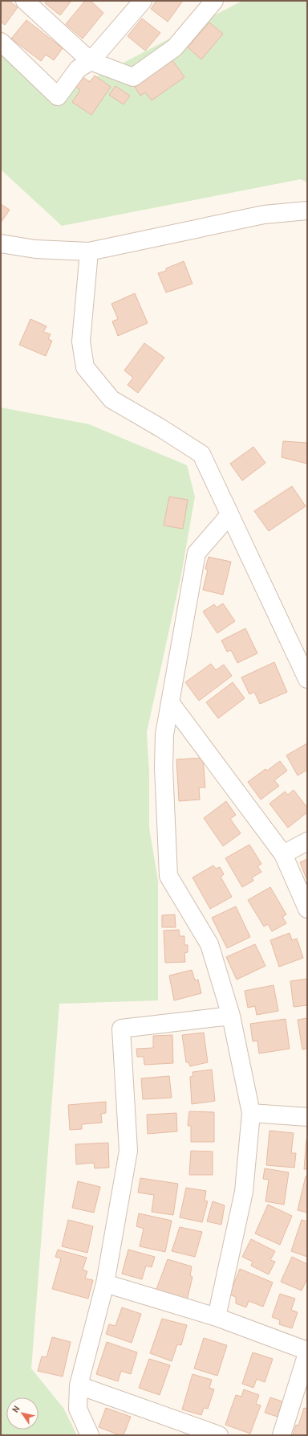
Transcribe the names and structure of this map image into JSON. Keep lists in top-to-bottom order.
{
  "north": "top left"
}
